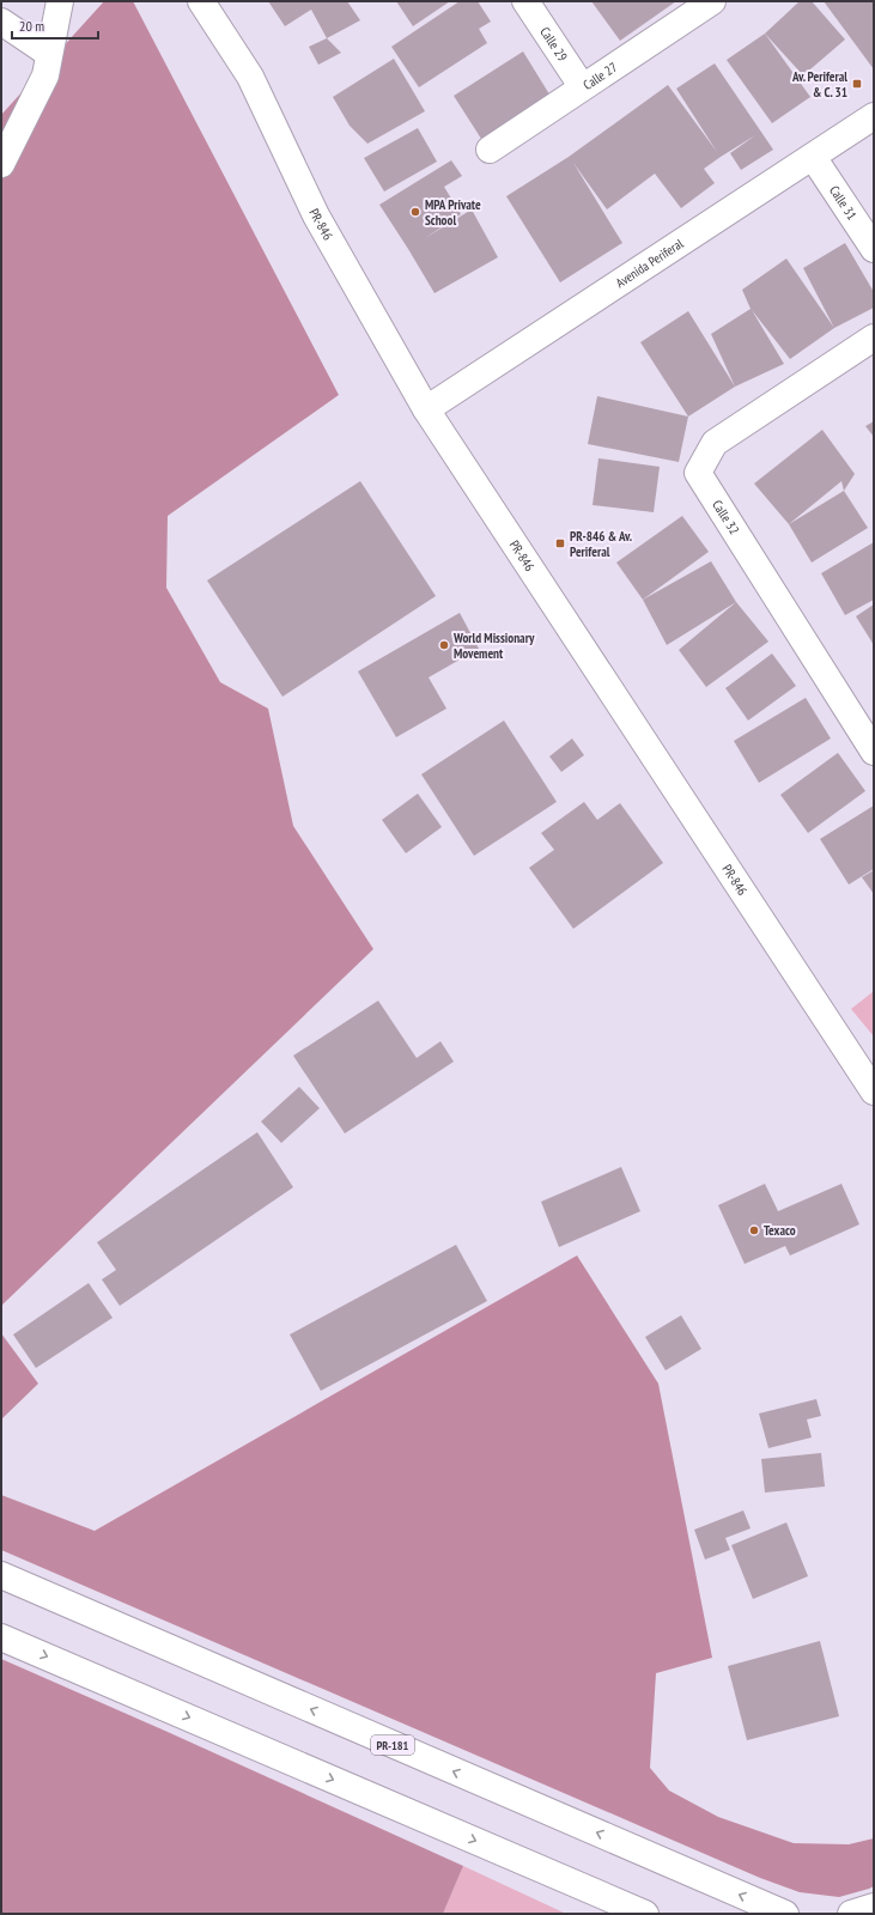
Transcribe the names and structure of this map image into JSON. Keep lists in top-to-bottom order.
{
  "streets": {
    "street": [
      "Calle 29",
      "Calle 27",
      "Calle 31",
      "PR-846",
      "Avenida Periferal",
      "Calle 32",
      "PR-181"
    ]
  },
  "crossings": [
    ["Calle 29", "Calle 27"],
    ["Calle 31", "Avenida Periferal"],
    ["PR-846", "Avenida Periferal"]
  ],
  "places": {
    "transit": ["Av. Periferal & C. 31", "PR-846 & Av. Periferal"],
    "other": ["MPA Private School", "World Missionary Movement", "Texaco"]
  },
  "scale_bar": "20 m"
}
